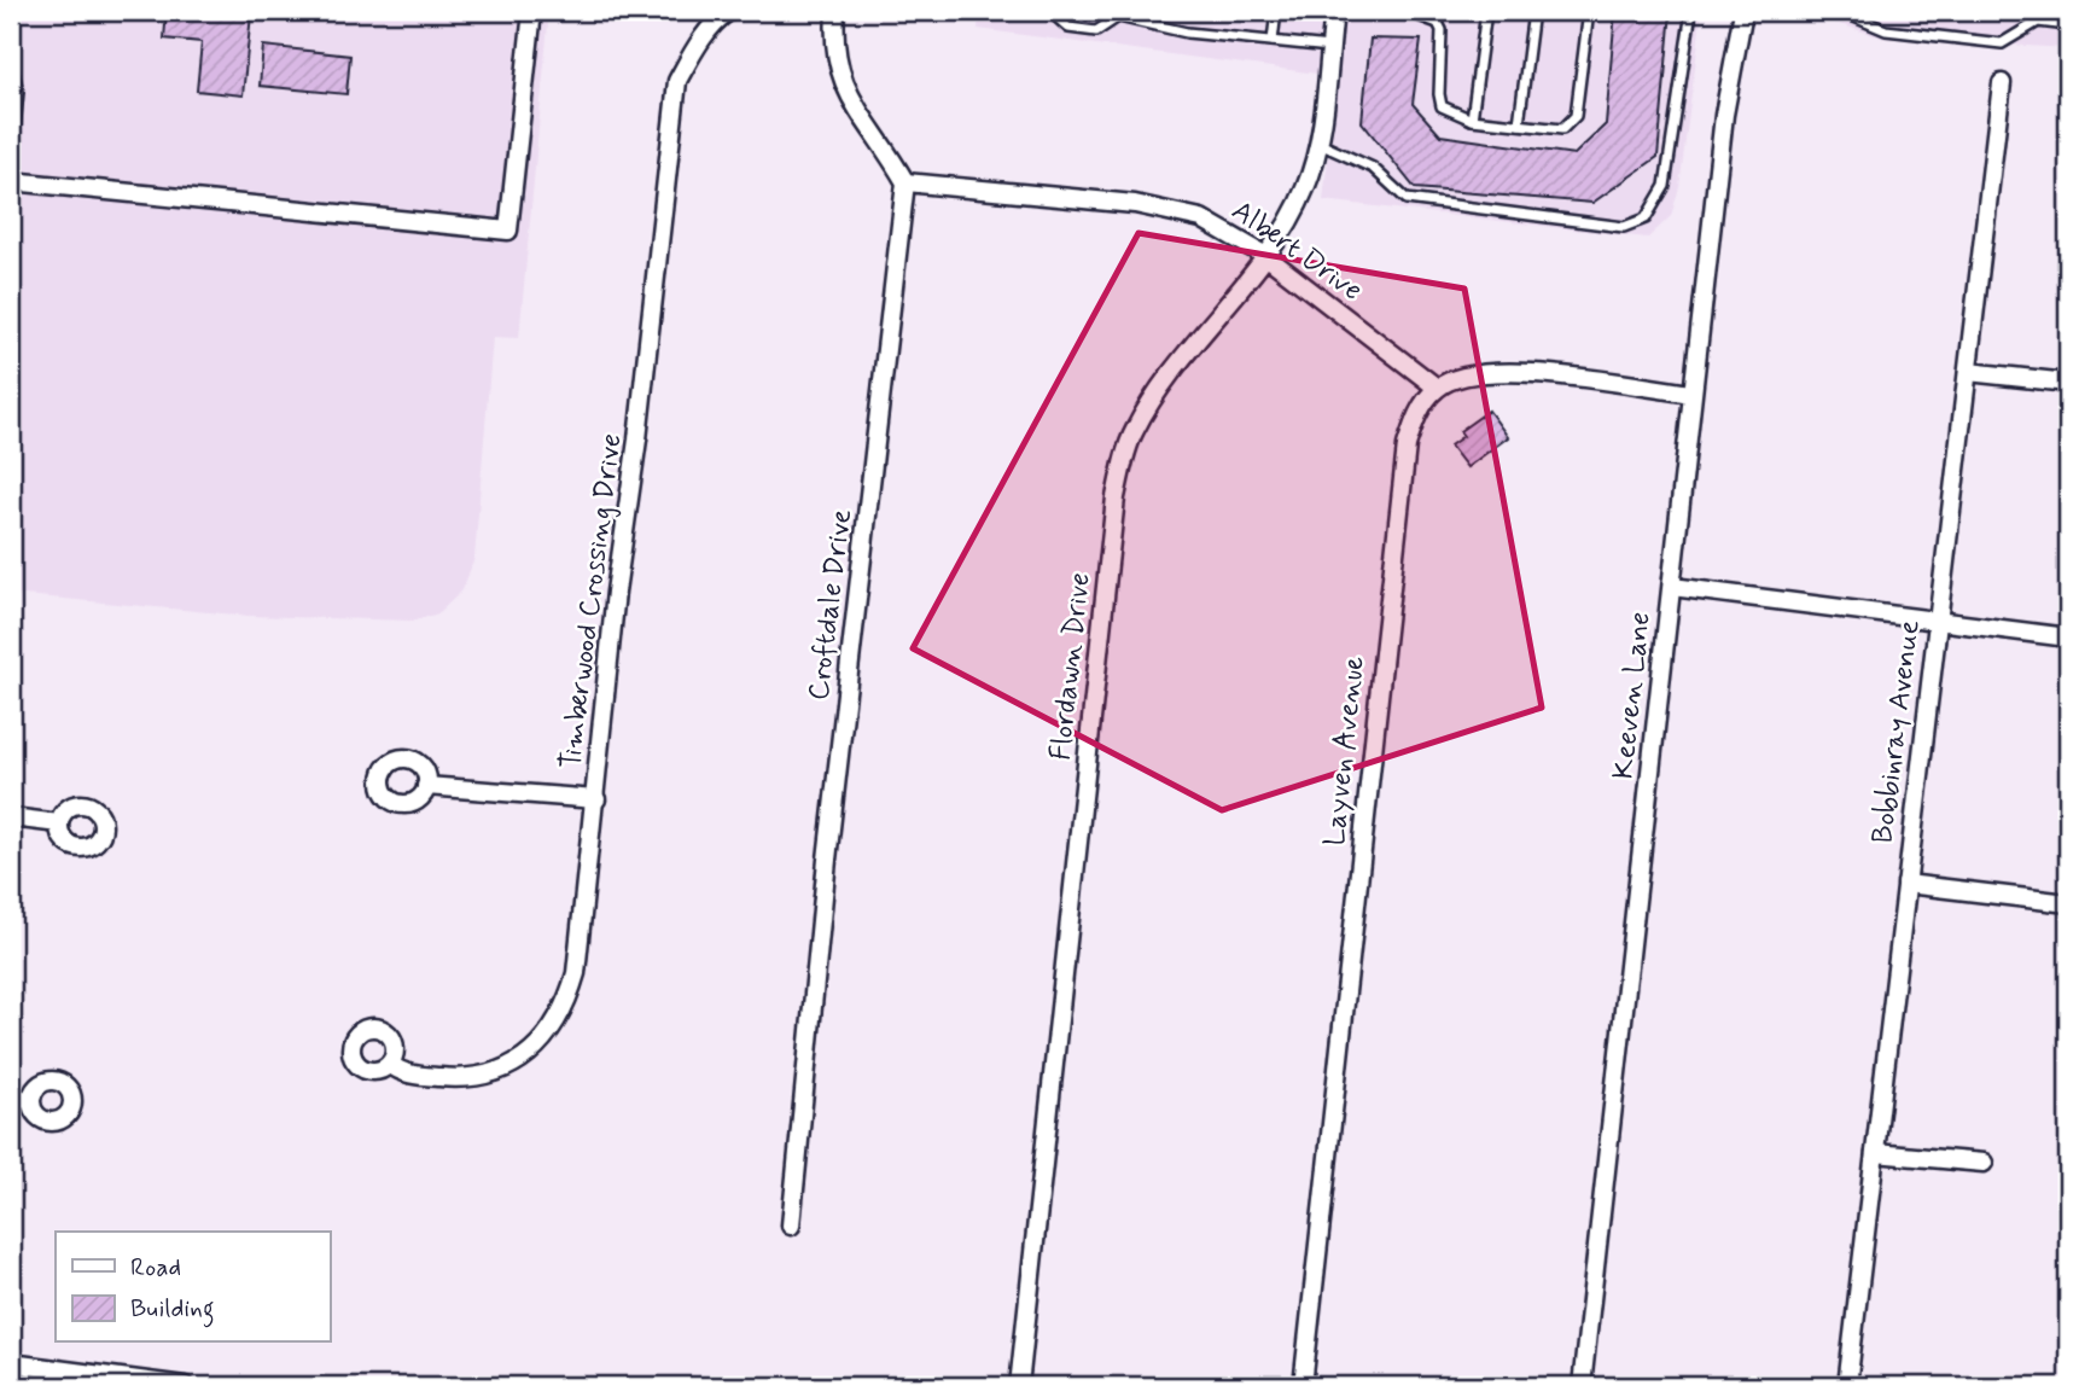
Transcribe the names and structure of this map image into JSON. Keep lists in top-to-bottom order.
{
  "streets": {
    "street": [
      "Albert Drive",
      "Timberwood Crossing Drive",
      "Croftdale Drive",
      "Flordawn Drive",
      "Keeven Lane",
      "Bobbinray Avenue",
      "Layven Avenue"
    ]
  },
  "crossings": [
    ["Albert Drive", "Croftdale Drive"],
    ["Albert Drive", "Flordawn Drive"],
    ["Albert Drive", "Layven Avenue"]
  ],
  "legend": ["Road", "Building"]
}
